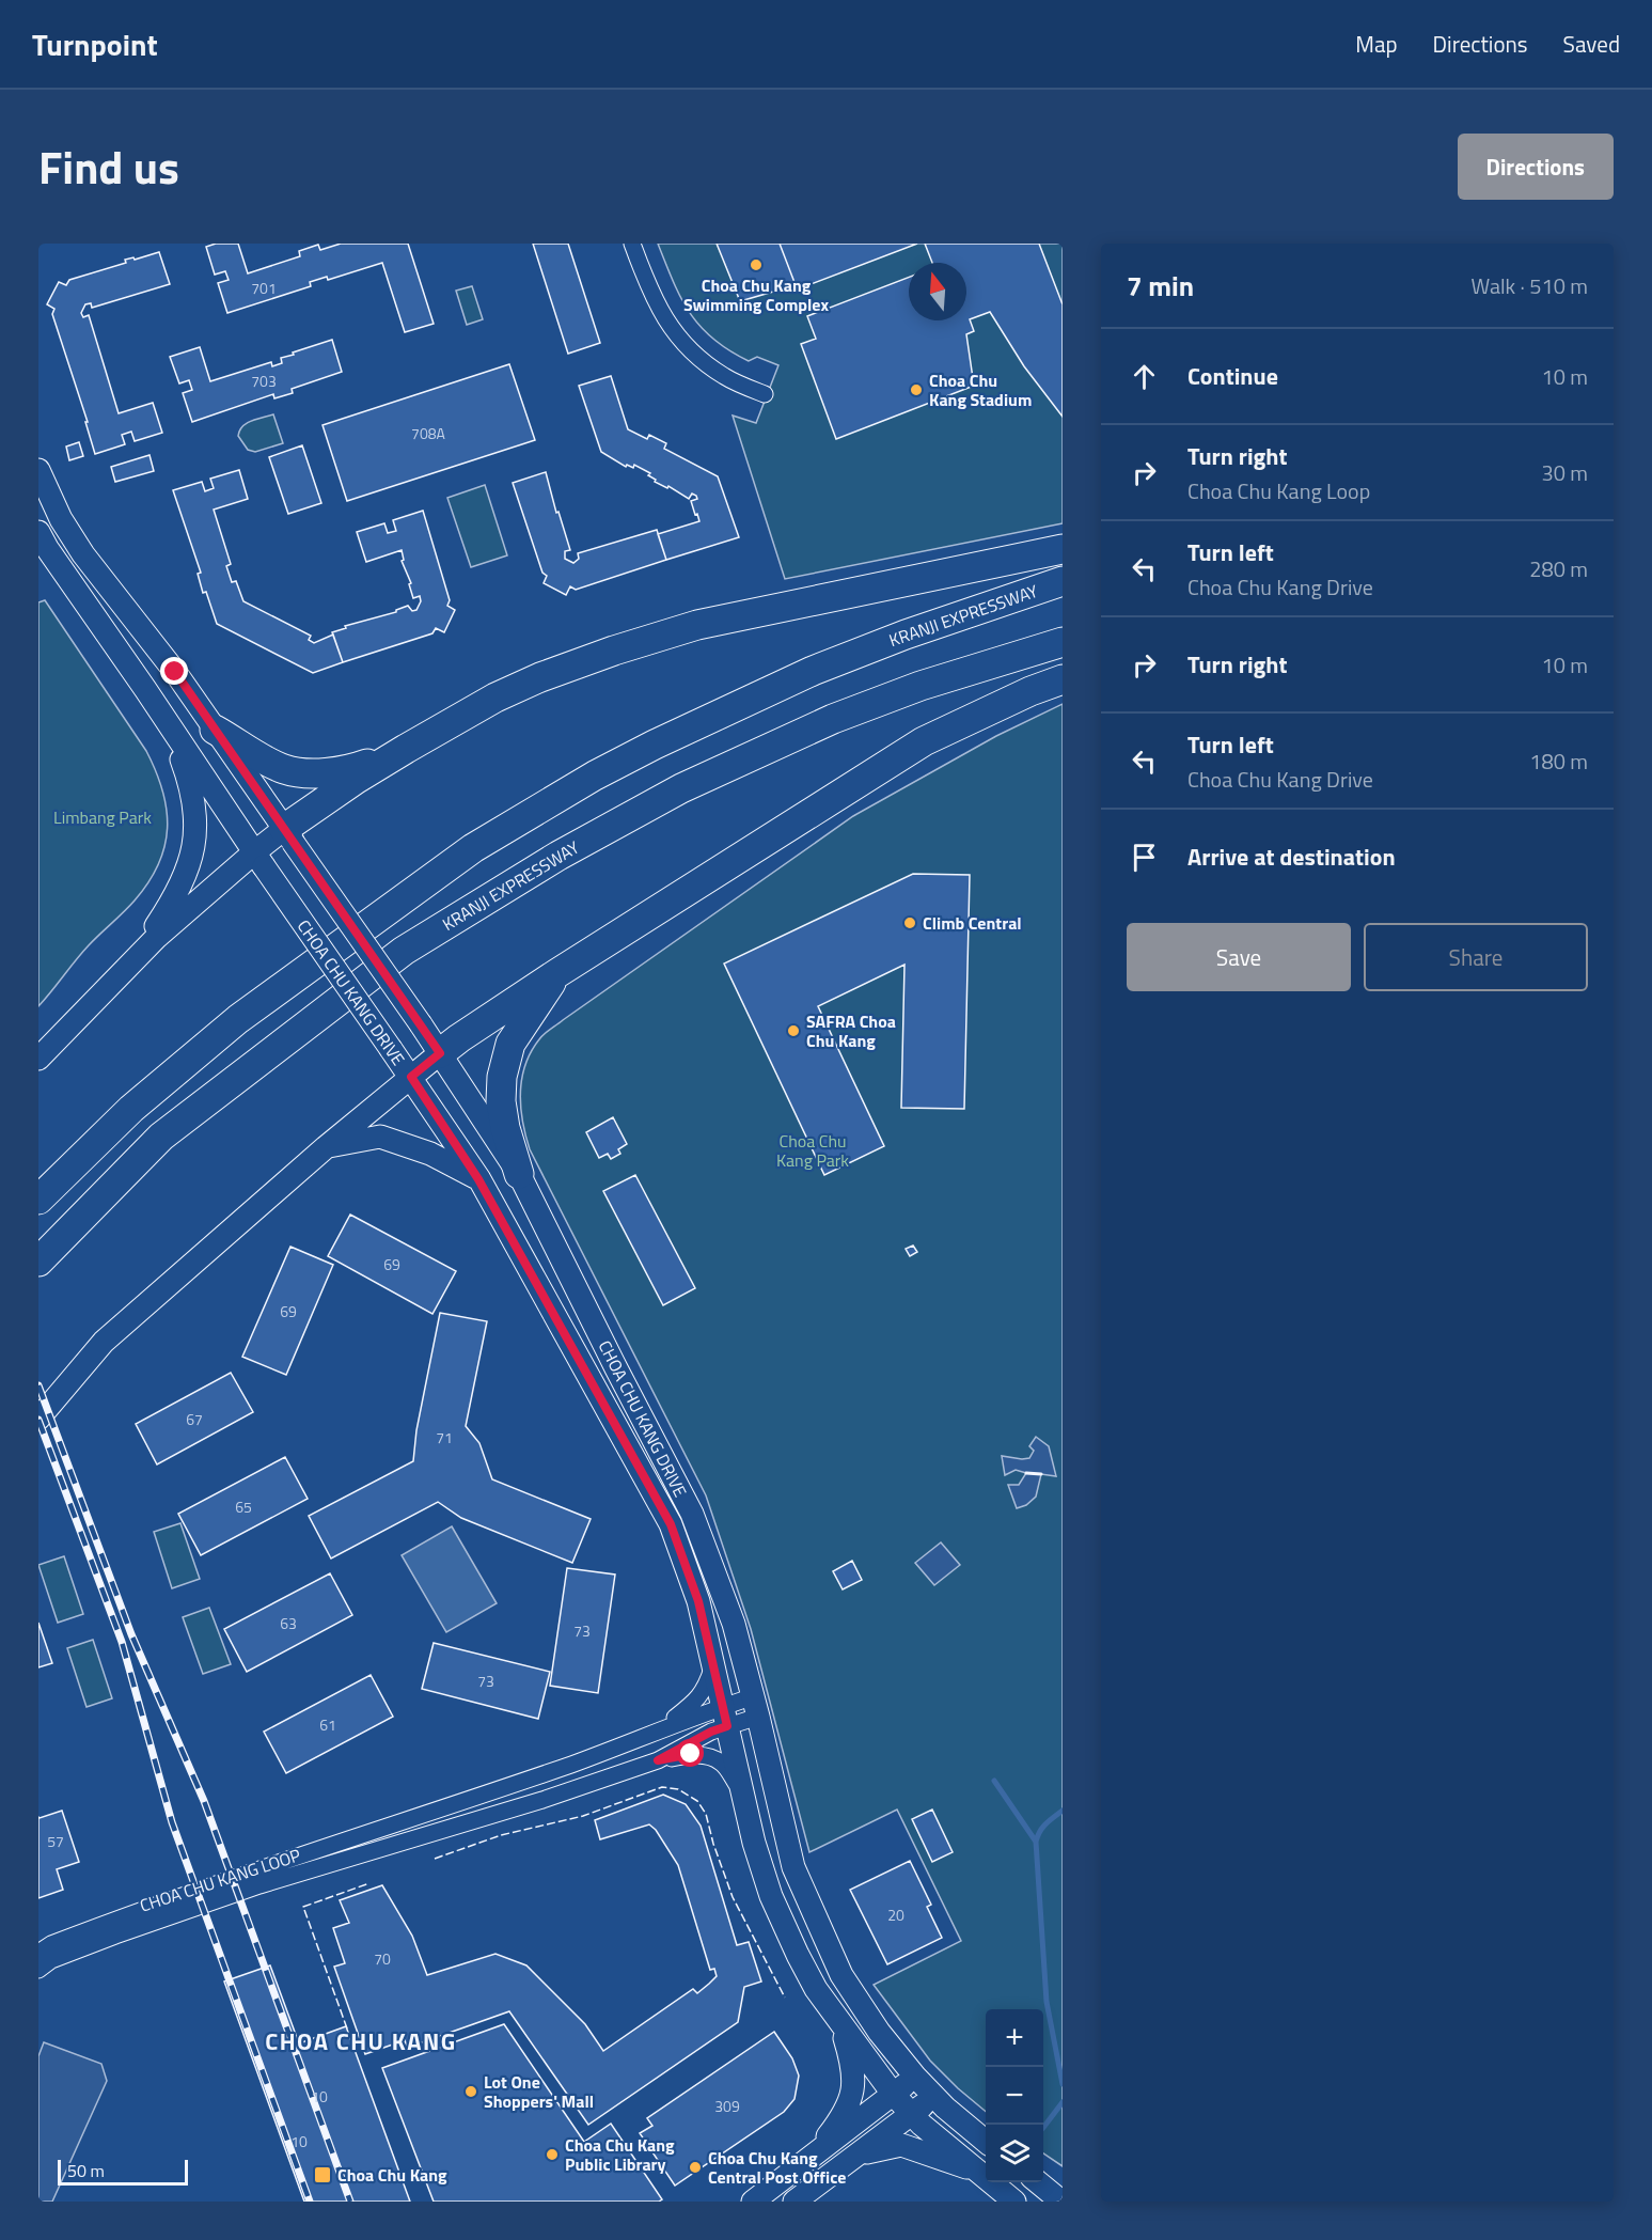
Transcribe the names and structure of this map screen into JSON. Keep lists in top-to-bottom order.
{
  "streets": {
    "highway": ["KRANJI EXPRESSWAY"],
    "main road": ["CHOA CHU KANG DRIVE"],
    "street": ["CHOA CHU KANG LOOP"]
  },
  "crossings": [
    ["CHOA CHU KANG DRIVE", "CHOA CHU KANG LOOP"]
  ],
  "districts": ["CHOA CHU KANG"],
  "parks": ["Limbang Park", "Choa Chu Kang Park"],
  "places": {
    "other": [
      "Choa Chu Kang Swimming Complex",
      "Choa Chu Kang Stadium",
      "Climb Central",
      "SAFRA Choa Chu Kang",
      "Lot One Shoppers' Mall",
      "Choa Chu Kang Public Library",
      "Choa Chu Kang Central Post Office"
    ],
    "transit": ["Choa Chu Kang"]
  },
  "house_numbers": [
    "701",
    "703",
    "708A",
    "69",
    "69",
    "67",
    "71",
    "65",
    "63",
    "73",
    "73",
    "61",
    "57",
    "20",
    "70",
    "10",
    "309",
    "10"
  ],
  "scale_bar": "50 m",
  "north": "top",
  "page": {
    "header": "Turnpoint",
    "nav": ["Map", "Directions", "Saved"],
    "title": "Find us",
    "buttons": [
      "Directions",
      ["Save", "Share"]
    ],
    "heading": ["7 min", "Walk · 510 m"],
    "list": [
      ["Continue", "10 m"],
      ["Turn right", "Choa Chu Kang Loop", "30 m"],
      ["Turn left", "Choa Chu Kang Drive", "280 m"],
      ["Turn right", "10 m"],
      ["Turn left", "Choa Chu Kang Drive", "180 m"],
      "Arrive at destination"
    ],
    "map_buttons": ["+", "−"],
    "scale": "50 m"
  }
}
